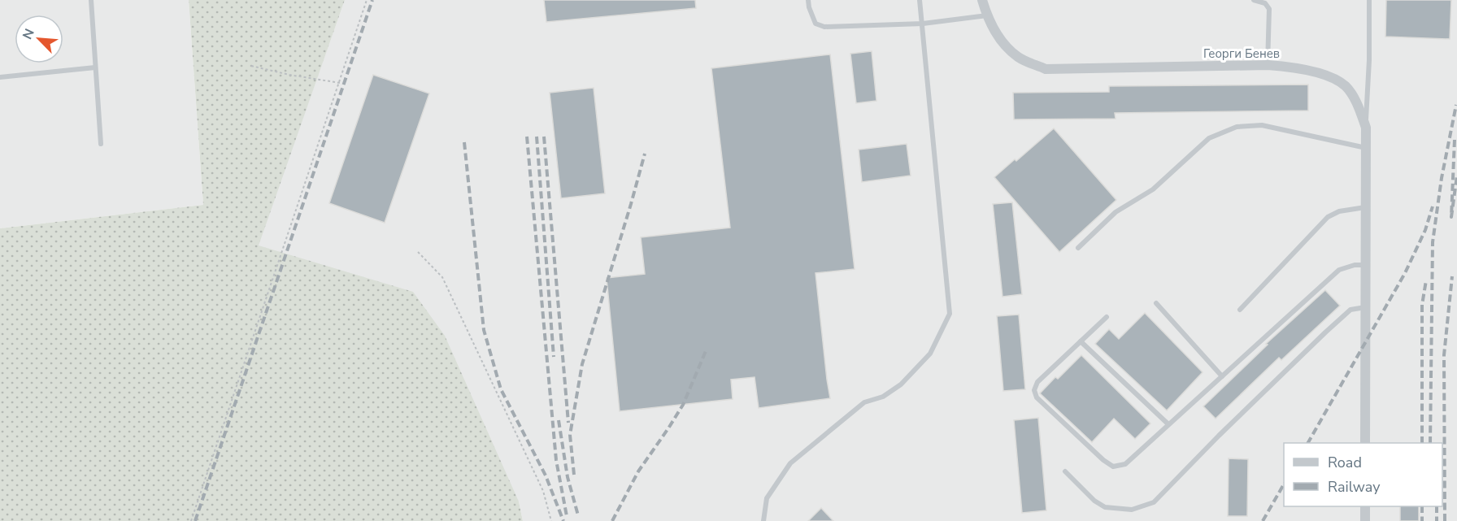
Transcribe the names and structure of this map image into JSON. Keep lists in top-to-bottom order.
{
  "streets": {
    "street": ["Георги Бенев"]
  },
  "legend": ["Road", "Railway"],
  "north": "top left"
}
